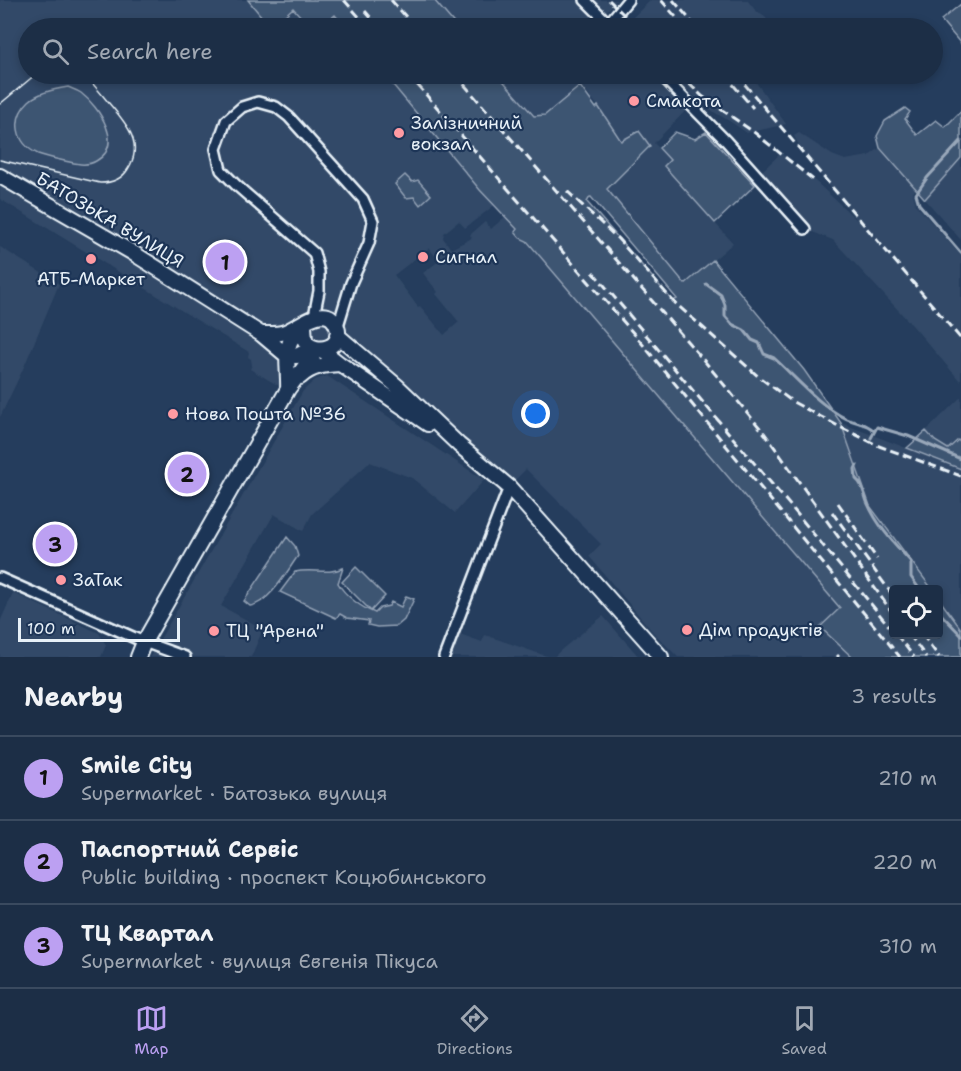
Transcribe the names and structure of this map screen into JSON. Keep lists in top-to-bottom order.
{
  "streets": {
    "main road": ["БАТОЗЬКА ВУЛИЦЯ"]
  },
  "places": [
    "Смакота",
    "Залізничний вокзал",
    "Сигнал",
    "АТБ-Маркет",
    "Нова Пошта №36",
    "ЗаТак",
    "Дім продуктів",
    "ТЦ \"Арена\""
  ],
  "scale_bar": "100 m",
  "page": {
    "search": "Search here",
    "pins": ["1", "2", "3"],
    "scale": "100 m",
    "heading": ["Nearby", "3 results"],
    "list": [
      {
        "mark": "1",
        "name": "Smile City",
        "note": "Supermarket · Батозька вулиця",
        "value": "210 m"
      },
      {
        "mark": "2",
        "name": "Паспортний Сервіс",
        "note": "Public building · проспект Коцюбинського",
        "value": "220 m"
      },
      {
        "mark": "3",
        "name": "ТЦ Квартал",
        "note": "Supermarket · вулиця Євгенія Пікуса",
        "value": "310 m"
      }
    ],
    "nav": ["Map", "Directions", "Saved"]
  }
}
